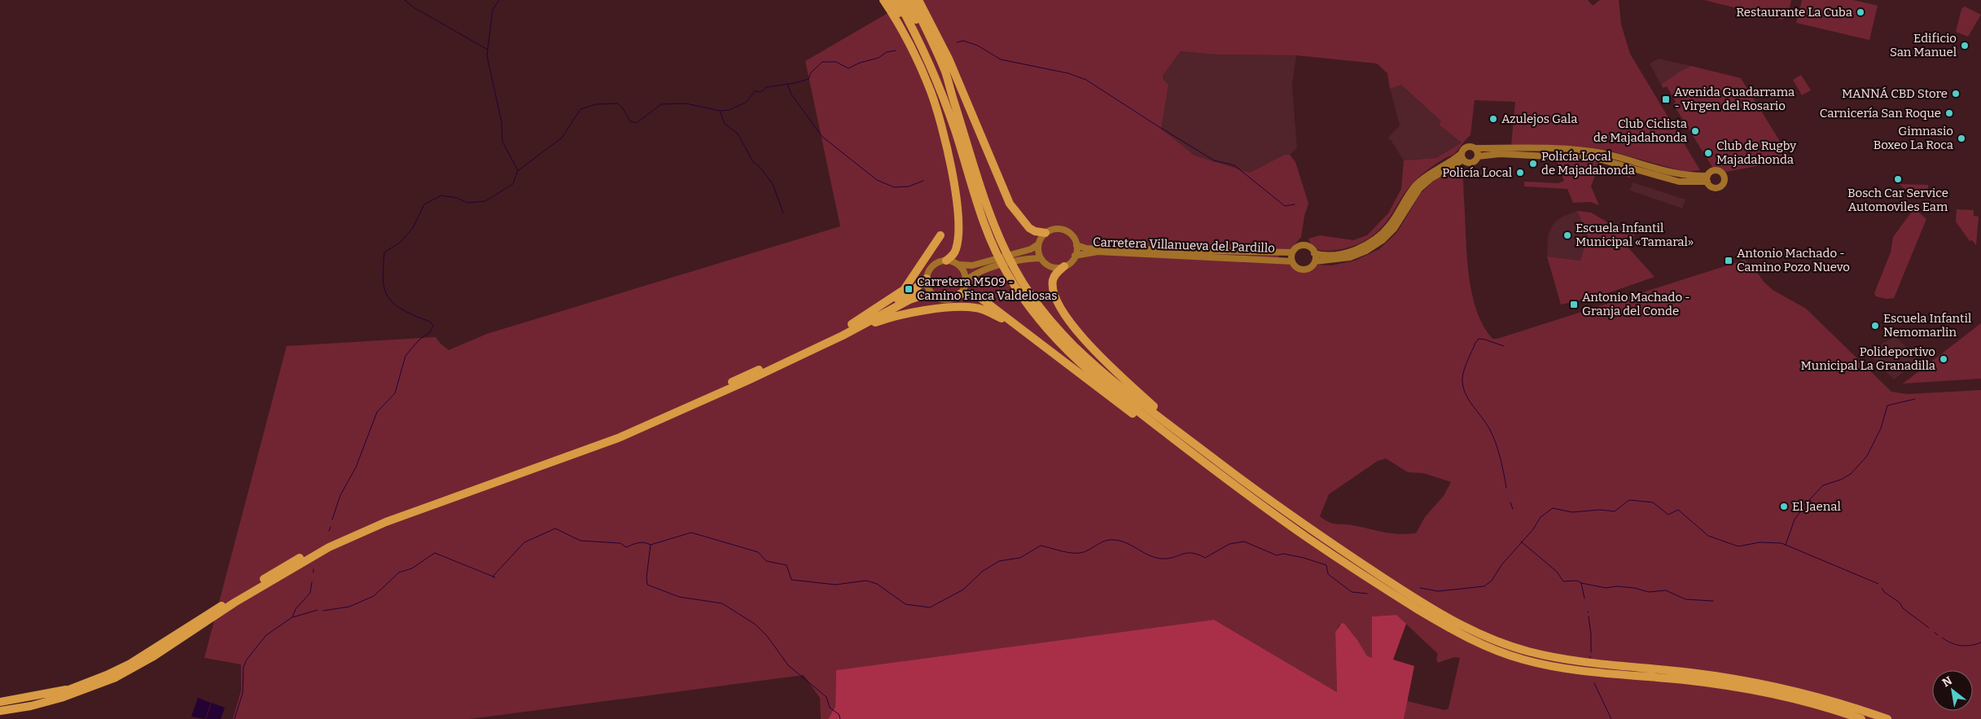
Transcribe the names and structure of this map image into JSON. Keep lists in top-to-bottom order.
{
  "streets": {
    "street": ["Carretera Villanueva del Pardillo"]
  },
  "places": {
    "other": [
      "Restaurante La Cuba",
      "Edificio San Manuel",
      "MANNÁ CBD Store",
      "Carnicería San Roque",
      "Azulejos Gala",
      "Club Ciclista de Majadahonda",
      "Gimnasio Boxeo La Roca",
      "Club de Rugby Majadahonda",
      "Policía Local de Majadahonda",
      "Policía Local",
      "Bosch Car Service Automoviles Eam",
      "Escuela Infantil Municipal «Tamaral»",
      "Escuela Infantil Nemomarlin",
      "Polideportivo Municipal La Granadilla",
      "El Jaenal"
    ],
    "transit": [
      "Avenida Guadarrama - Virgen del Rosario",
      "Antonio Machado - Camino Pozo Nuevo",
      "Carretera M509 - Camino Finca Valdelosas",
      "Antonio Machado - Granja del Conde"
    ]
  },
  "north": "top left"
}
